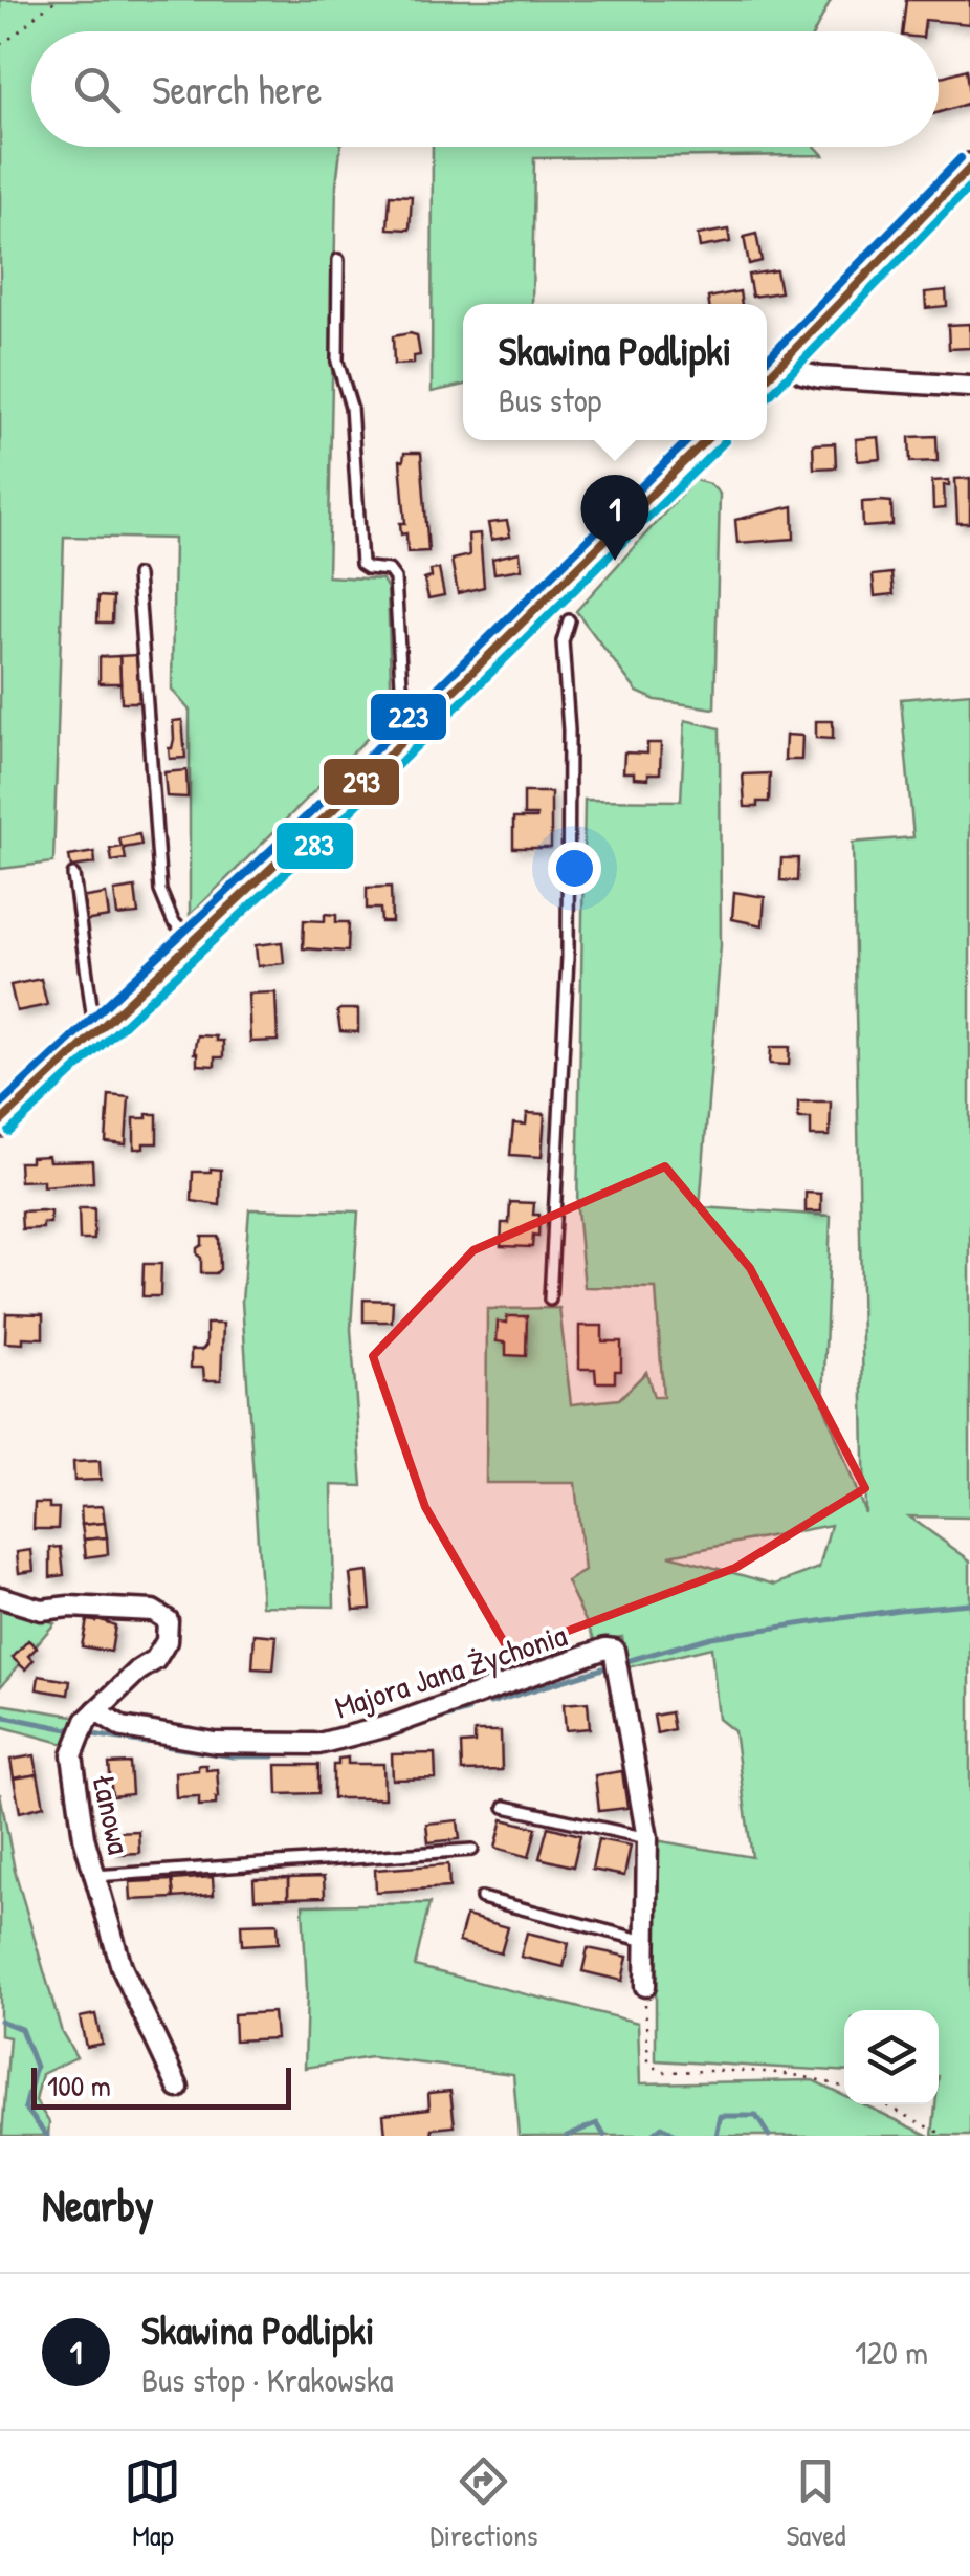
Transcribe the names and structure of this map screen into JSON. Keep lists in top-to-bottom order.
{
  "streets": {
    "street": ["Majora Jana Żychonia", "Łanowa"]
  },
  "crossings": [
    ["Majora Jana Żychonia", "Łanowa"]
  ],
  "lines": ["transit line 223", "transit line 293", "transit line 283"],
  "scale_bar": "100 m",
  "page": {
    "search": "Search here",
    "popup": ["Skawina Podlipki", "Bus stop"],
    "pins": "1",
    "scale": "100 m",
    "heading": "Nearby",
    "list": [
      {
        "mark": "1",
        "name": "Skawina Podlipki",
        "note": "Bus stop · Krakowska",
        "value": "120 m"
      }
    ],
    "nav": ["Map", "Directions", "Saved"]
  }
}
